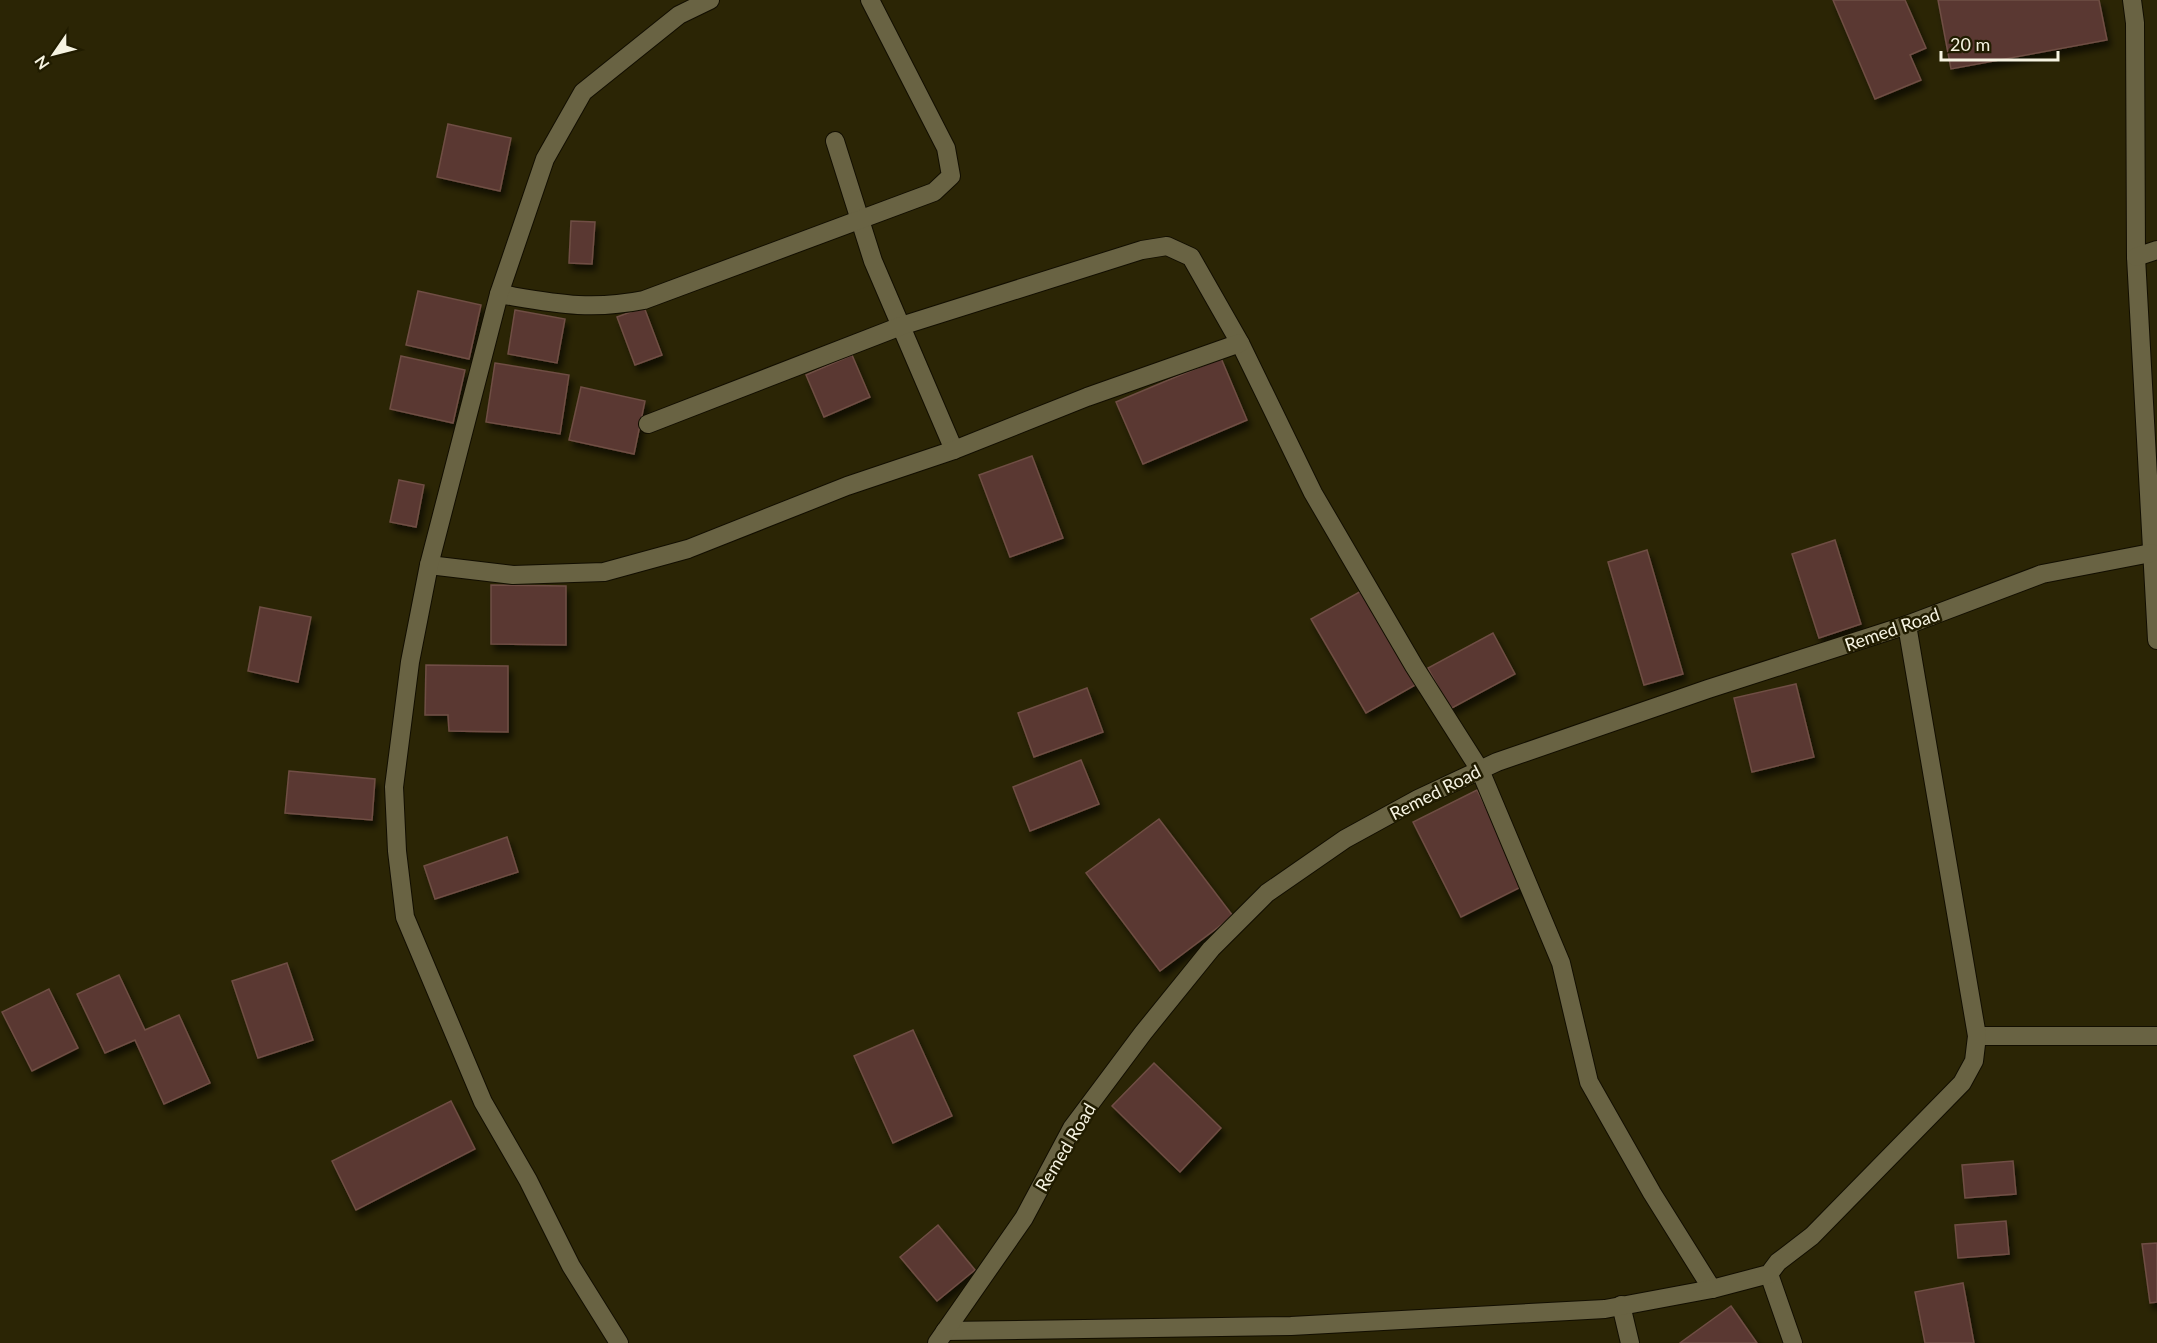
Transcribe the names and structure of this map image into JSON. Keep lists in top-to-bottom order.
{
  "streets": {
    "street": ["Remed Road"]
  },
  "scale_bar": "20 m",
  "north": "bottom left"
}
